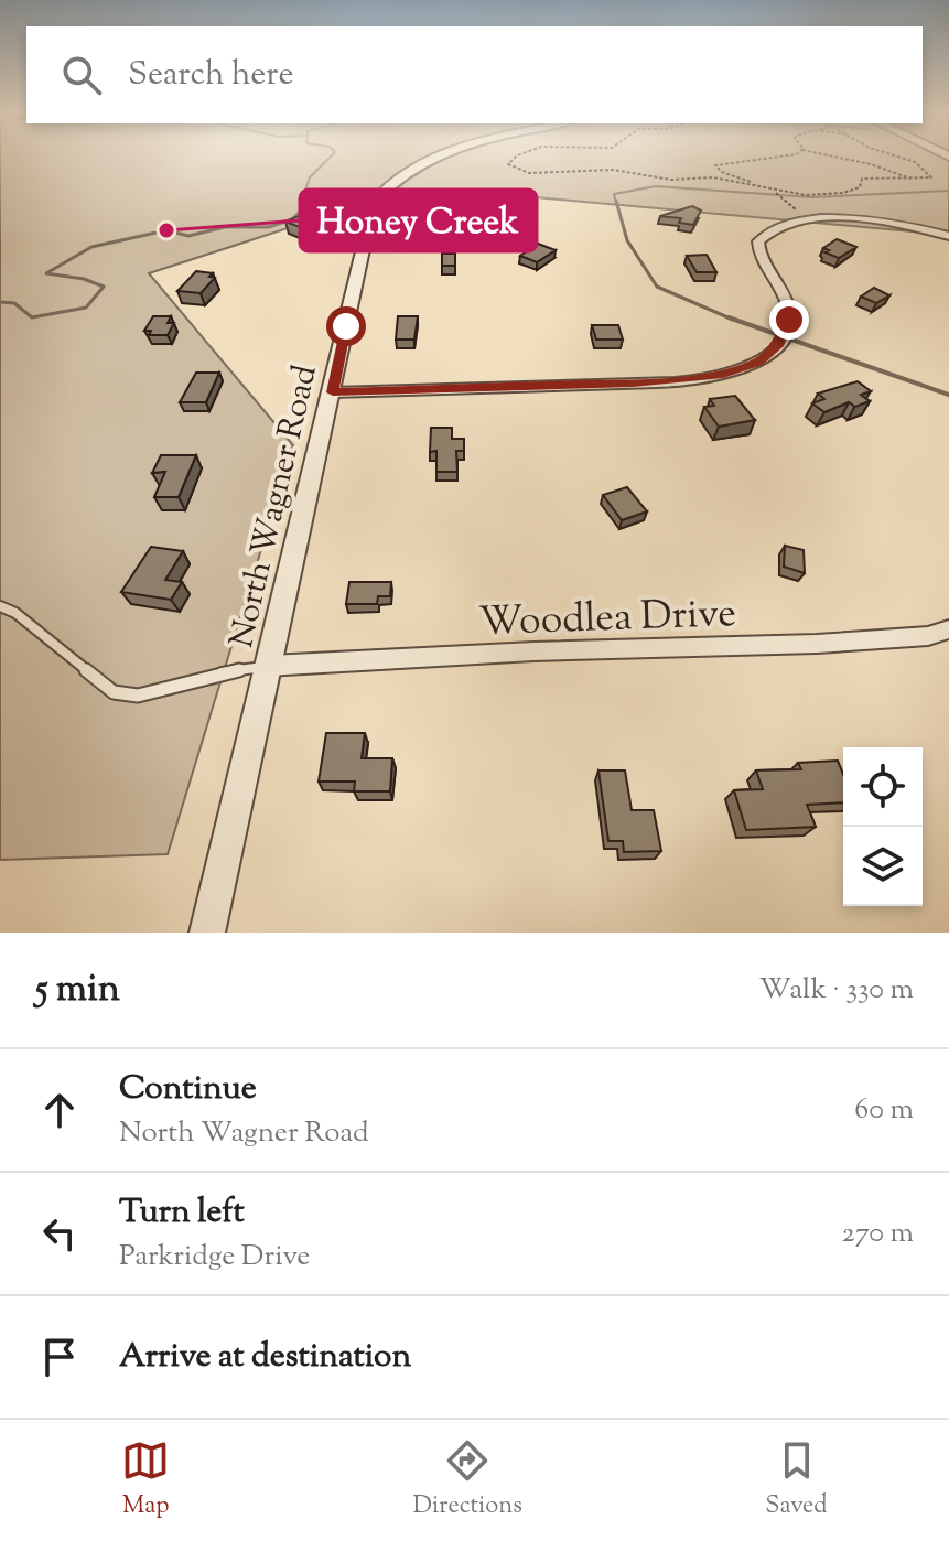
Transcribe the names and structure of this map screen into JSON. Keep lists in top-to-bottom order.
{
  "streets": {
    "street": ["North Wagner Road", "Woodlea Drive"]
  },
  "crossings": [
    ["North Wagner Road", "Woodlea Drive"]
  ],
  "places": ["Honey Creek"],
  "page": {
    "search": "Search here",
    "heading": ["5 min", "Walk · 330 m"],
    "list": [
      ["Continue", "North Wagner Road", "60 m"],
      ["Turn left", "Parkridge Drive", "270 m"],
      "Arrive at destination"
    ],
    "nav": ["Map", "Directions", "Saved"]
  }
}
